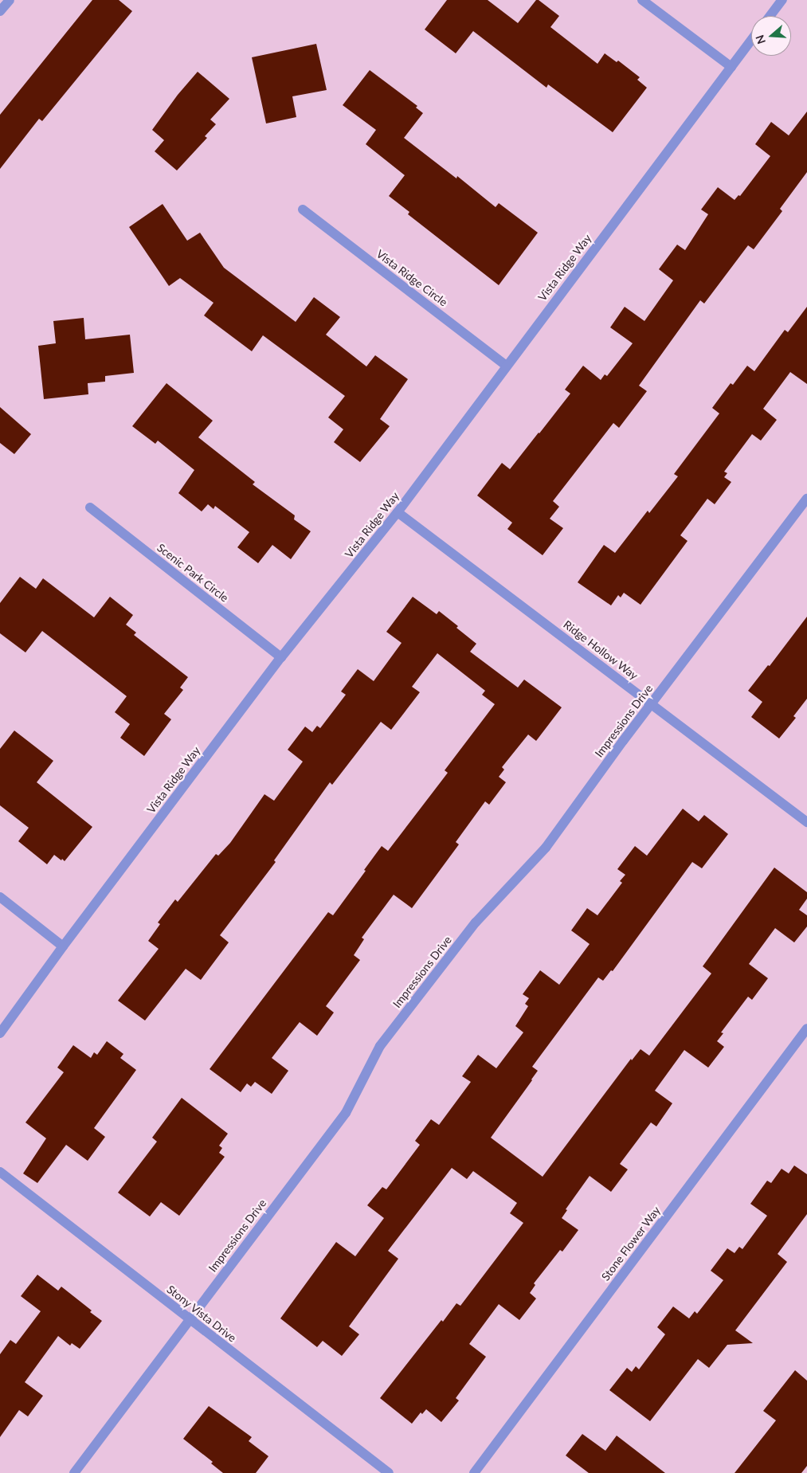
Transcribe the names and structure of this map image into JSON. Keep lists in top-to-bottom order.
{
  "streets": {
    "street": [
      "Vista Ridge Way",
      "Vista Ridge Circle",
      "Scenic Park Circle",
      "Ridge Hollow Way",
      "Impressions Drive",
      "Stone Flower Way",
      "Stony Vista Drive"
    ]
  },
  "crossings": [
    ["Vista Ridge Way", "Vista Ridge Circle"],
    ["Vista Ridge Way", "Scenic Park Circle"],
    ["Vista Ridge Way", "Ridge Hollow Way"],
    ["Ridge Hollow Way", "Impressions Drive"],
    ["Impressions Drive", "Stony Vista Drive"]
  ],
  "north": "left"
}
